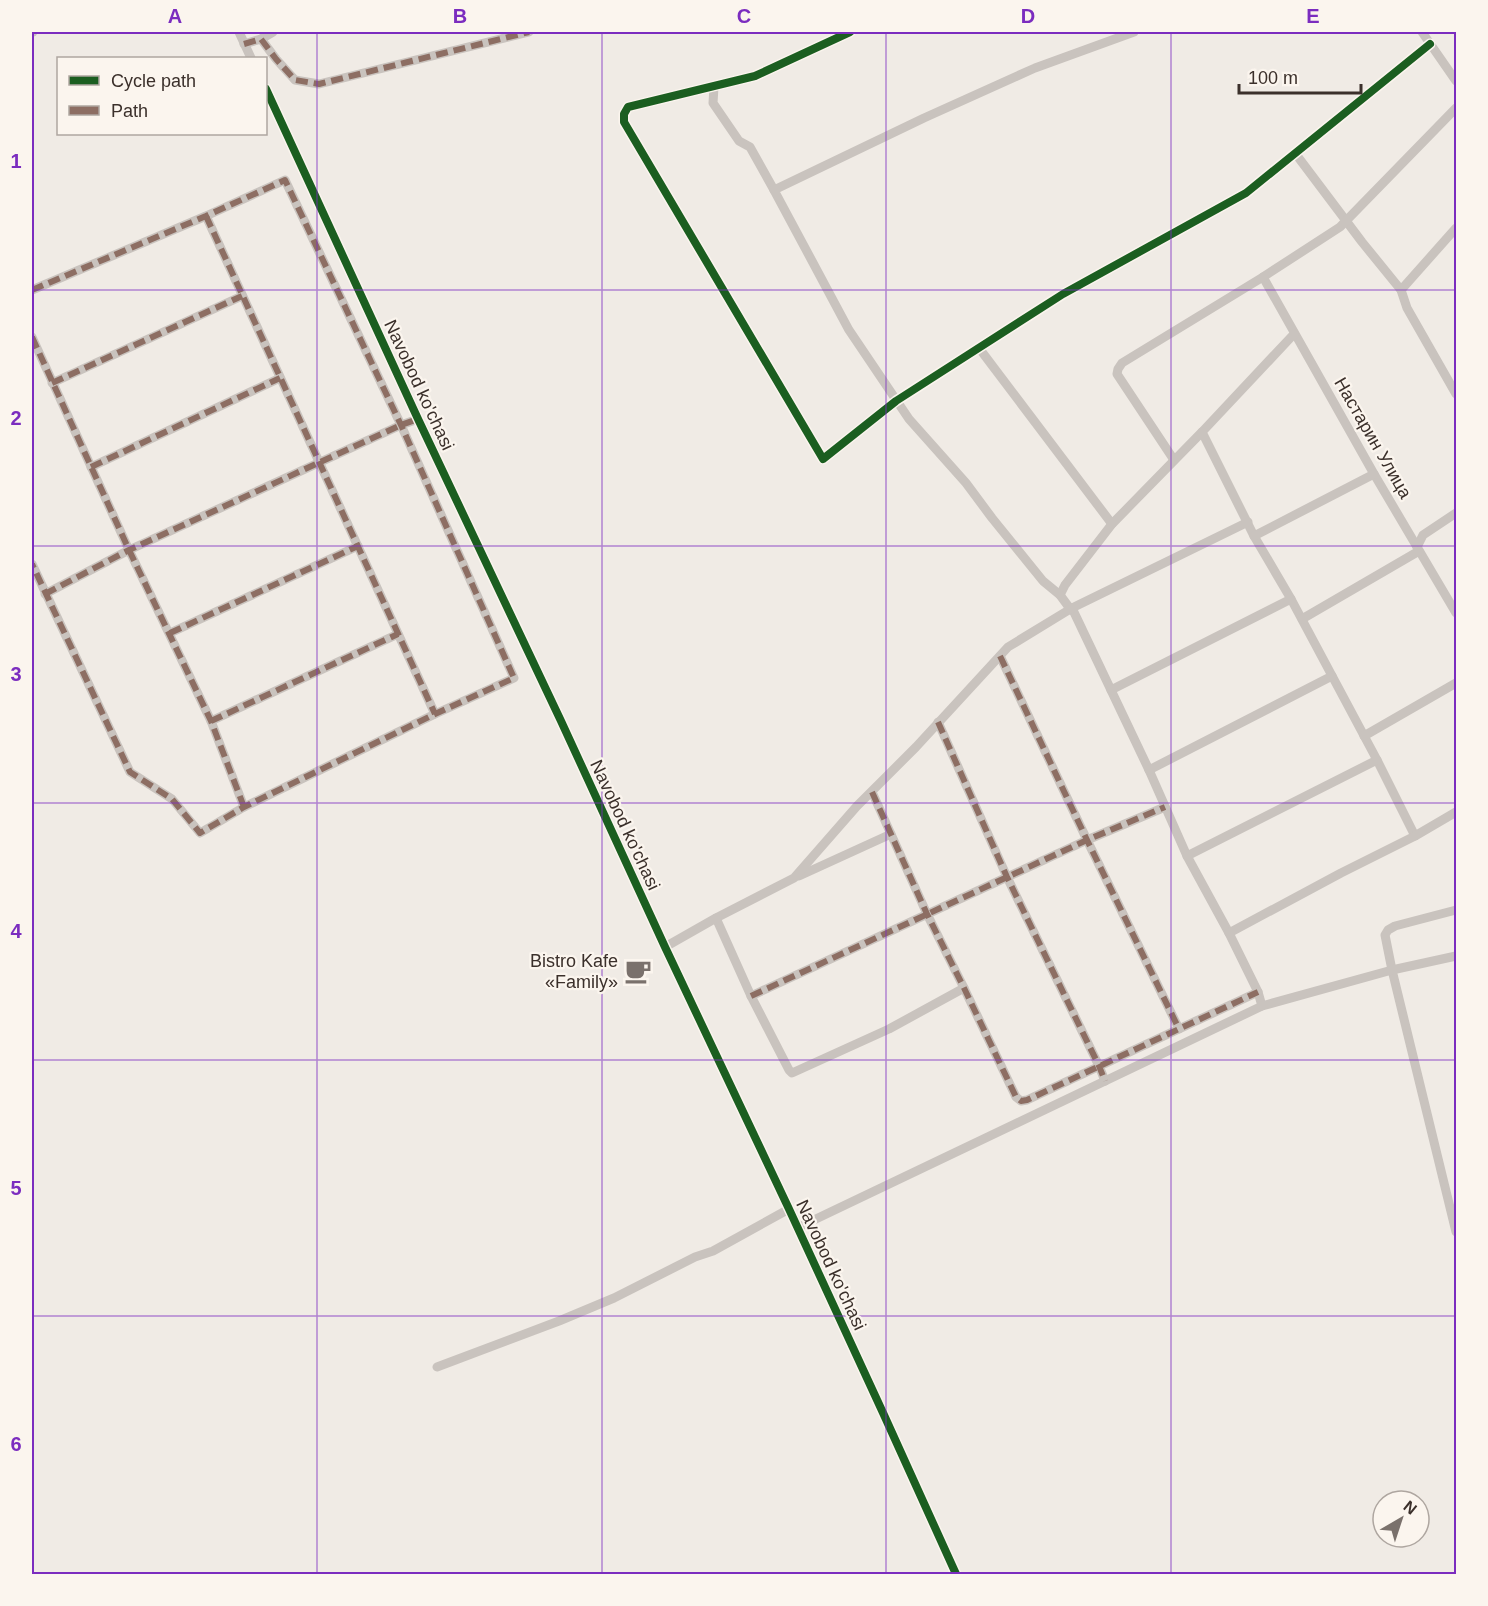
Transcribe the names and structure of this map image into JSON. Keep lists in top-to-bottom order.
{
  "streets": {
    "street": ["Navobod ko'chasi", "Настарин Улица"]
  },
  "places": {
    "cafe": ["Bistro Kafe «Family»"]
  },
  "legend": ["Cycle path", "Path"],
  "scale_bar": "100 m",
  "north": "top right",
  "grid": {
    "columns": [
      "A",
      "B",
      "C",
      "D",
      "E"
    ],
    "rows": [
      "1",
      "2",
      "3",
      "4",
      "5",
      "6"
    ]
  }
}
